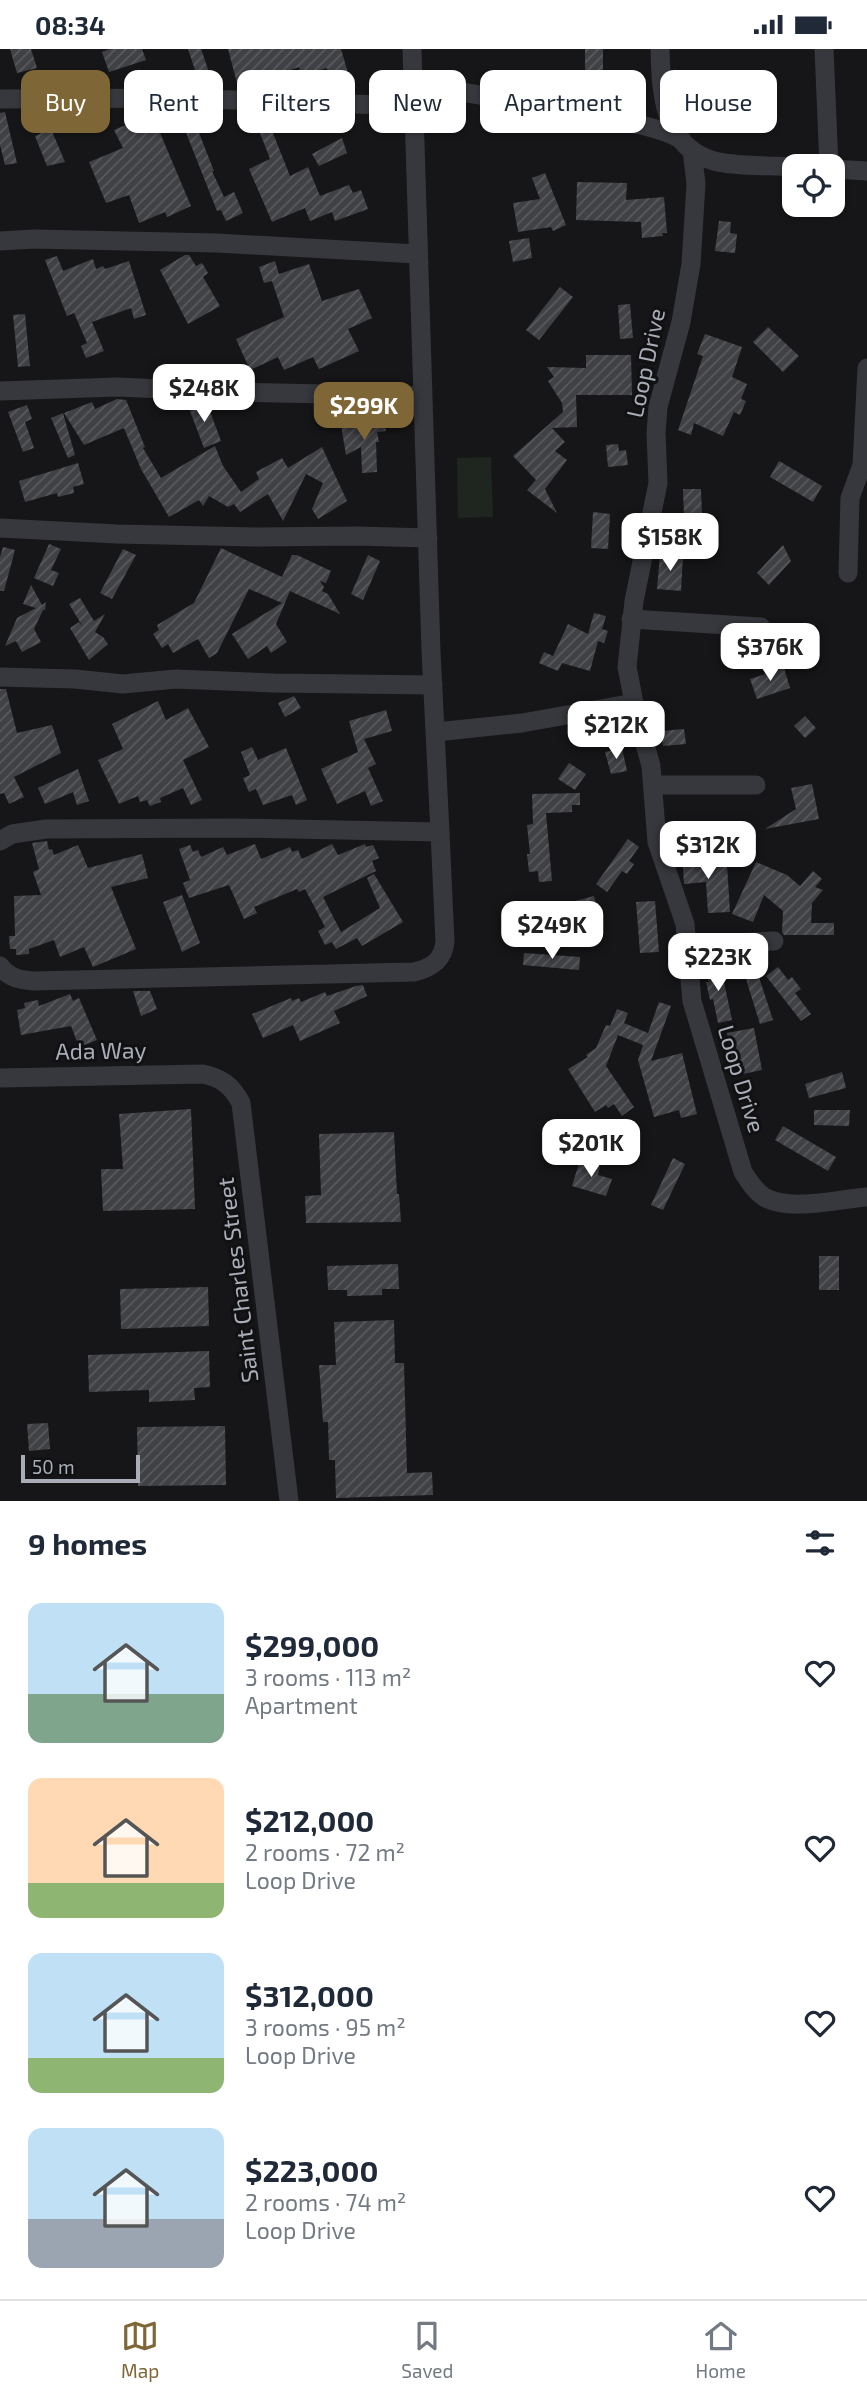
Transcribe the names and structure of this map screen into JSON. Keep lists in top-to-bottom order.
{
  "streets": {
    "street": ["Loop Drive", "Ada Way", "Saint Charles Street"]
  },
  "crossings": [
    ["Ada Way", "Saint Charles Street"]
  ],
  "scale_bar": "50 m",
  "page": {
    "status": "08:34",
    "chip": [
      "Buy",
      "Rent",
      "Filters",
      "New",
      "Apartment",
      "House"
    ],
    "price": [
      "$248K",
      "$299K",
      "$158K",
      "$376K",
      "$212K",
      "$312K",
      "$249K",
      "$223K",
      "$201K"
    ],
    "scale": "50 m",
    "heading": "9 homes",
    "list": [
      {
        "name": "$299,000",
        "note": "3 rooms · 113 m² · Apartment"
      },
      {
        "name": "$212,000",
        "note": "2 rooms · 72 m² · Loop Drive"
      },
      {
        "name": "$312,000",
        "note": "3 rooms · 95 m² · Loop Drive"
      },
      {
        "name": "$223,000",
        "note": "2 rooms · 74 m² · Loop Drive"
      }
    ],
    "tabs": ["Map", "Saved", "Home"]
  }
}
